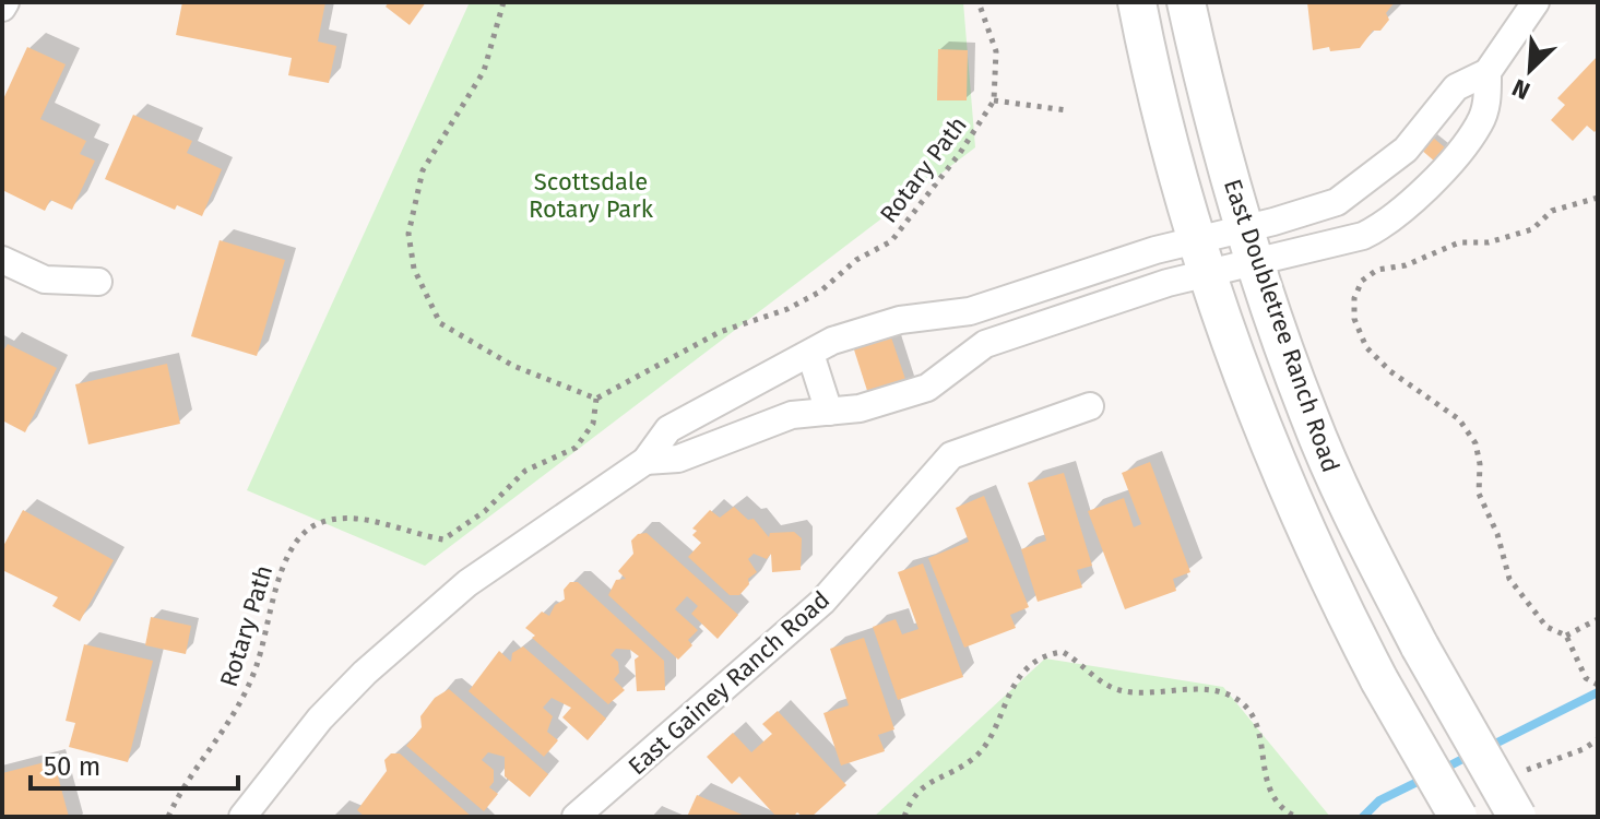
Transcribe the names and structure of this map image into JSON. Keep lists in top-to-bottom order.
{
  "streets": {
    "main road": ["East Doubletree Ranch Road"],
    "street": ["East Gainey Ranch Road"],
    "path": ["Rotary Path"]
  },
  "parks": ["Scottsdale Rotary Park"],
  "scale_bar": "50 m",
  "north": "bottom left"
}
